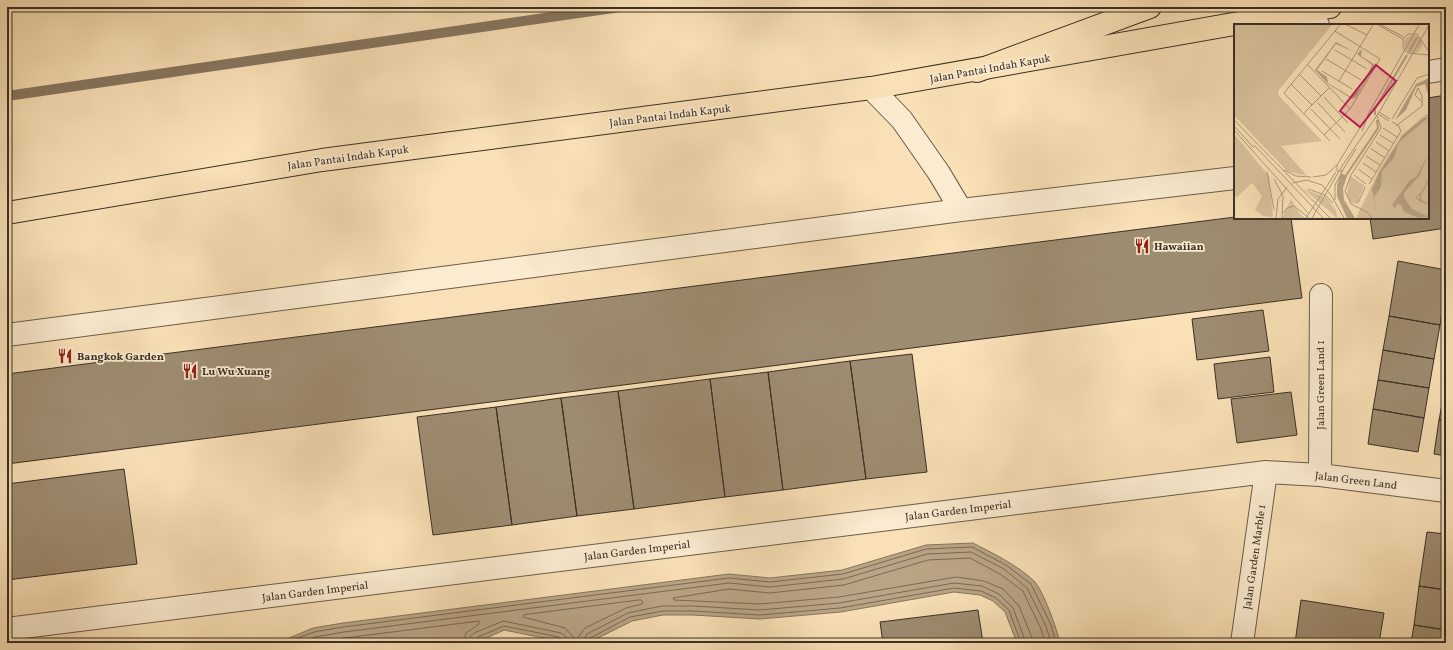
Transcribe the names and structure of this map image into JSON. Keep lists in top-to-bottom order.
{
  "streets": {
    "main road": ["Jalan Pantai Indah Kapuk"],
    "street": [
      "Jalan Green Land 1",
      "Jalan Green Land",
      "Jalan Garden Imperial",
      "Jalan Garden Marble 1"
    ]
  },
  "crossings": [
    ["Jalan Green Land 1", "Jalan Green Land"],
    ["Jalan Green Land", "Jalan Garden Imperial"],
    ["Jalan Green Land", "Jalan Garden Marble 1"],
    ["Jalan Garden Imperial", "Jalan Garden Marble 1"]
  ],
  "places": {
    "restaurant": ["Hawaiian", "Bangkok Garden", "Lu Wu Xuang"]
  }
}
